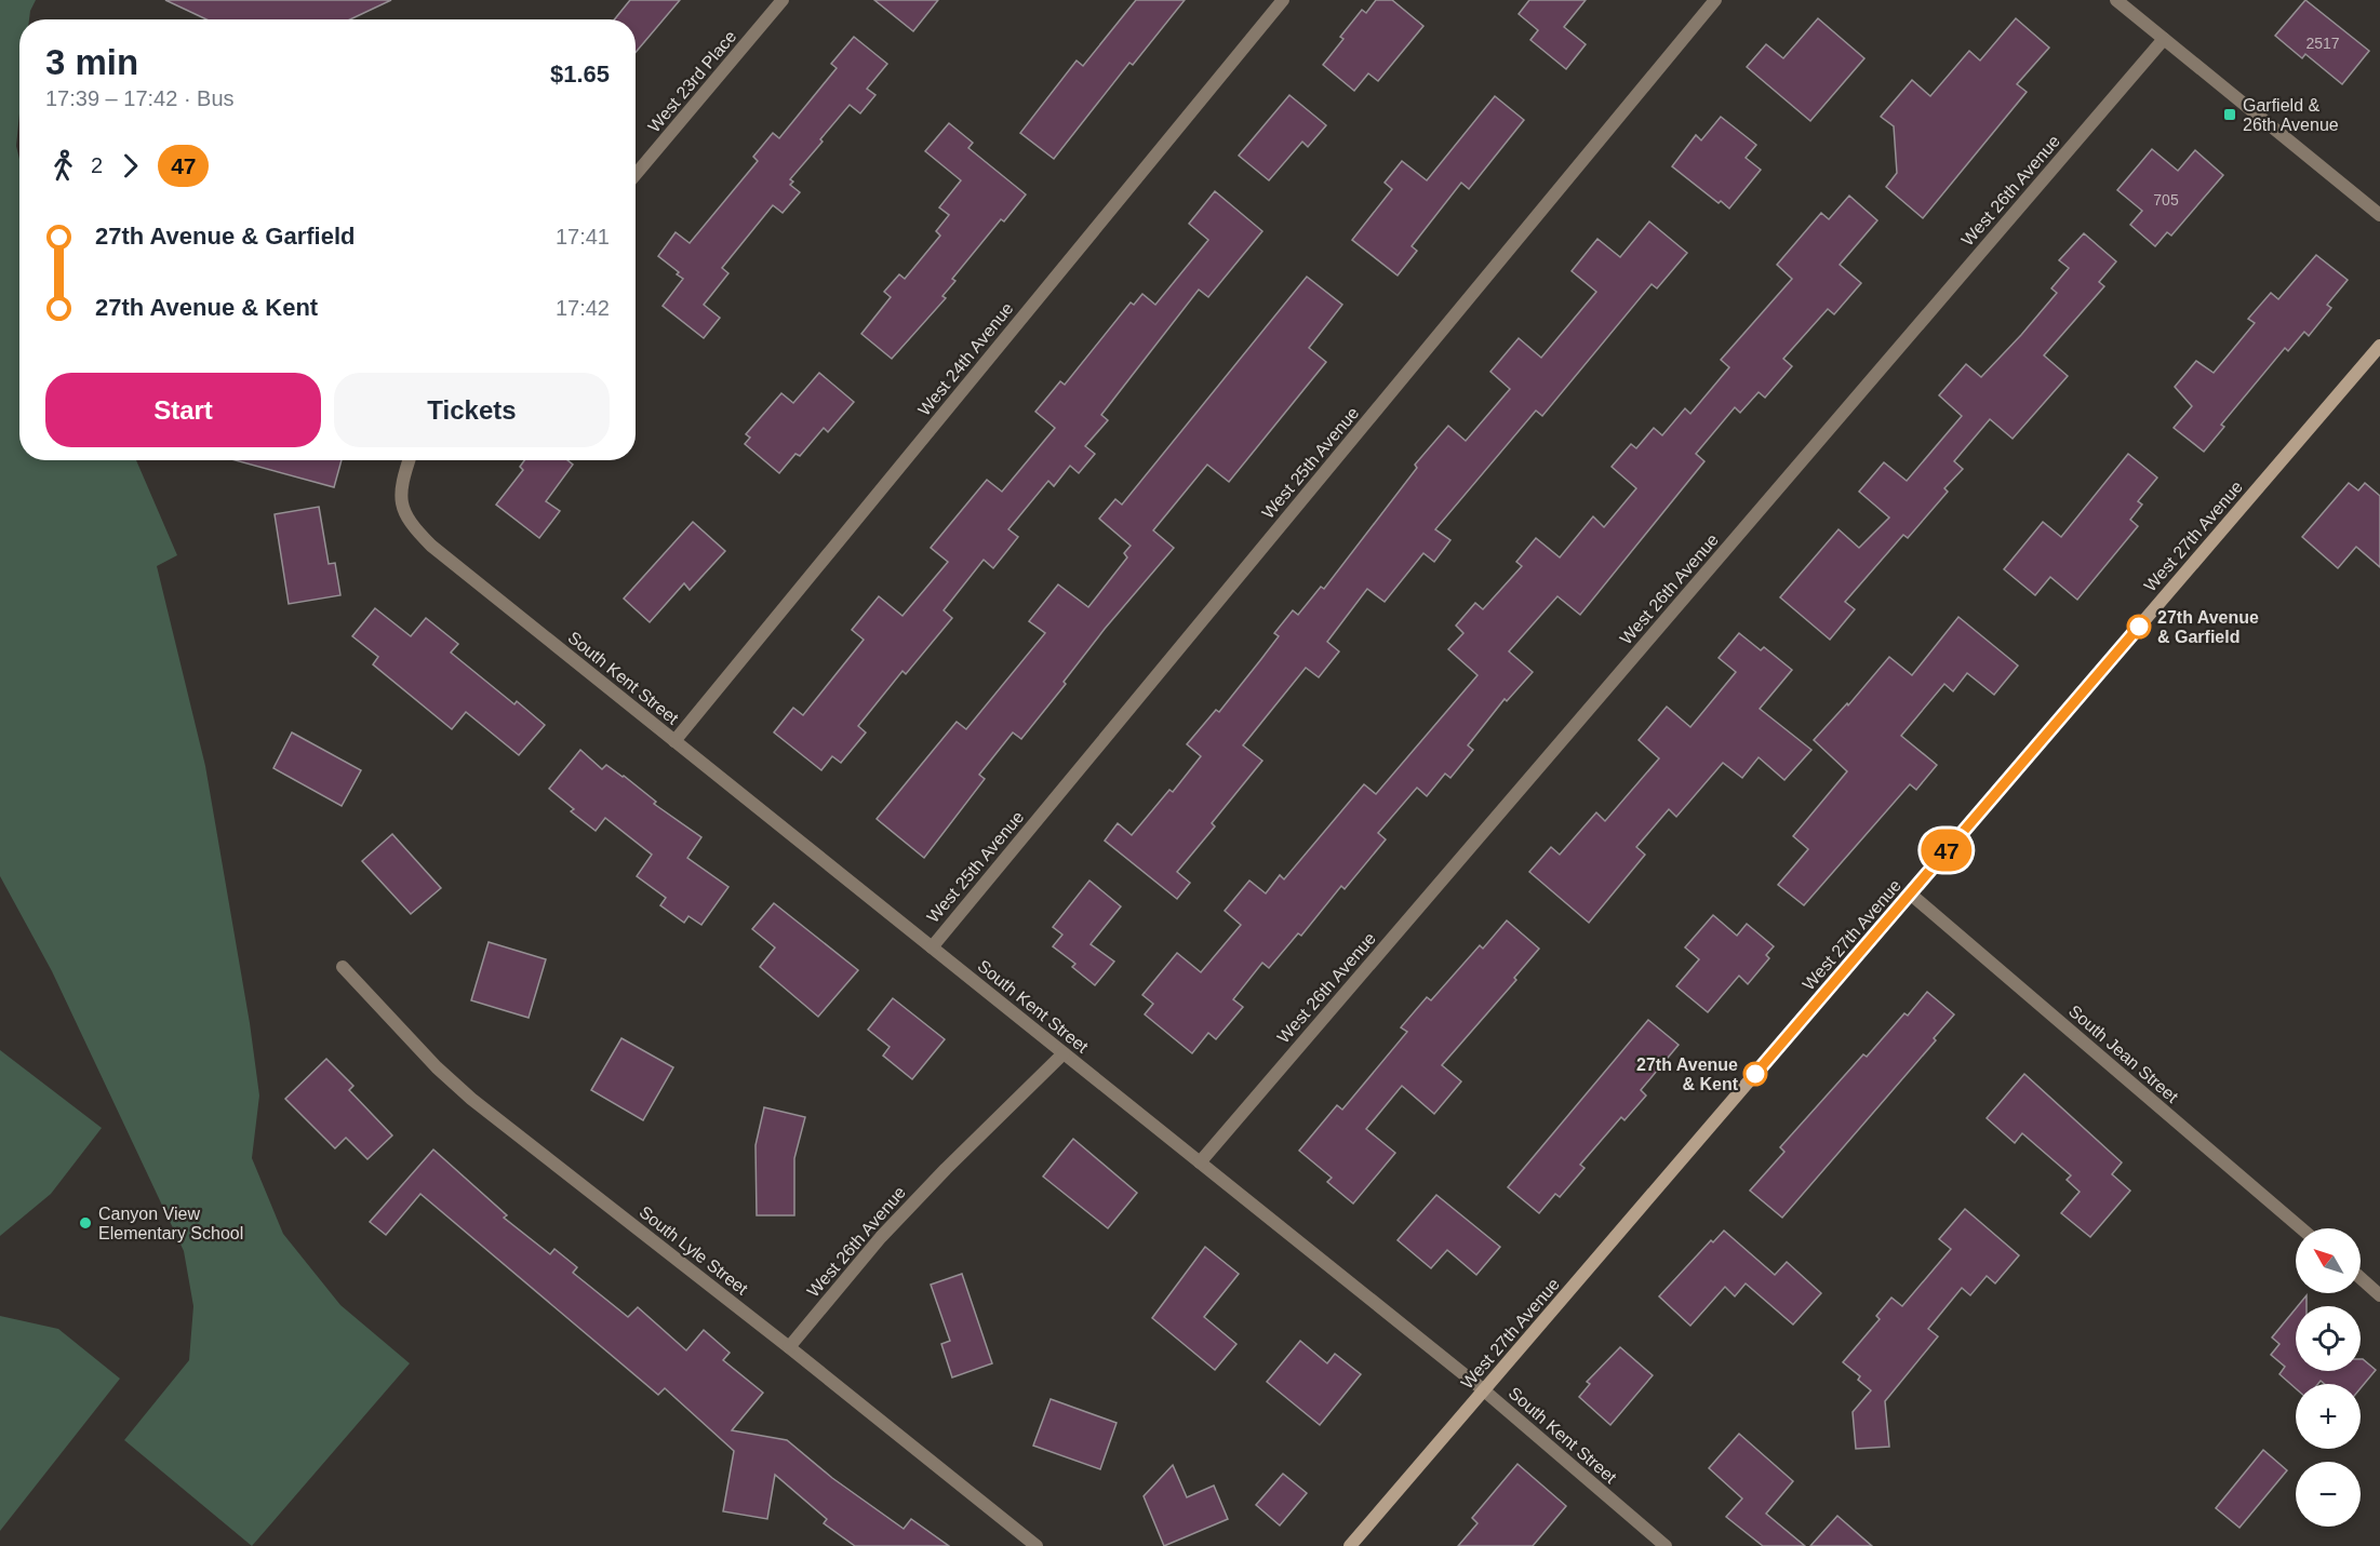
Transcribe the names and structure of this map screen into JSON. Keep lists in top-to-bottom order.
{
  "streets": {
    "main road": ["West 27th Avenue"],
    "street": [
      "West 23rd Place",
      "West 26th Avenue",
      "West 24th Avenue",
      "West 25th Avenue",
      "South Kent Street",
      "South Jean Street",
      "South Lyle Street"
    ]
  },
  "crossings": [
    ["West 26th Avenue", "South Kent Street"],
    ["West 26th Avenue", "South Lyle Street"],
    ["West 24th Avenue", "South Kent Street"],
    ["West 25th Avenue", "South Kent Street"],
    ["West 27th Avenue", "South Kent Street"],
    ["West 27th Avenue", "South Jean Street"]
  ],
  "places": {
    "transit": ["Garfield & 26th Avenue"],
    "other": ["27th Avenue & Garfield", "27th Avenue & Kent", "Canyon View Elementary School"]
  },
  "lines": ["bus line 47"],
  "house_numbers": ["2517", "705"],
  "north": "top left",
  "page": {
    "on_map": "47",
    "heading": ["3 min", "17:39 – 17:42 · Bus", "$1.65"],
    "legs": ["2", "47"],
    "list": [
      {
        "name": "27th Avenue & Garfield",
        "value": "17:41"
      },
      {
        "name": "27th Avenue & Kent",
        "value": "17:42"
      }
    ],
    "buttons": ["Start", "Tickets"],
    "map_buttons": ["+", "−"]
  }
}
